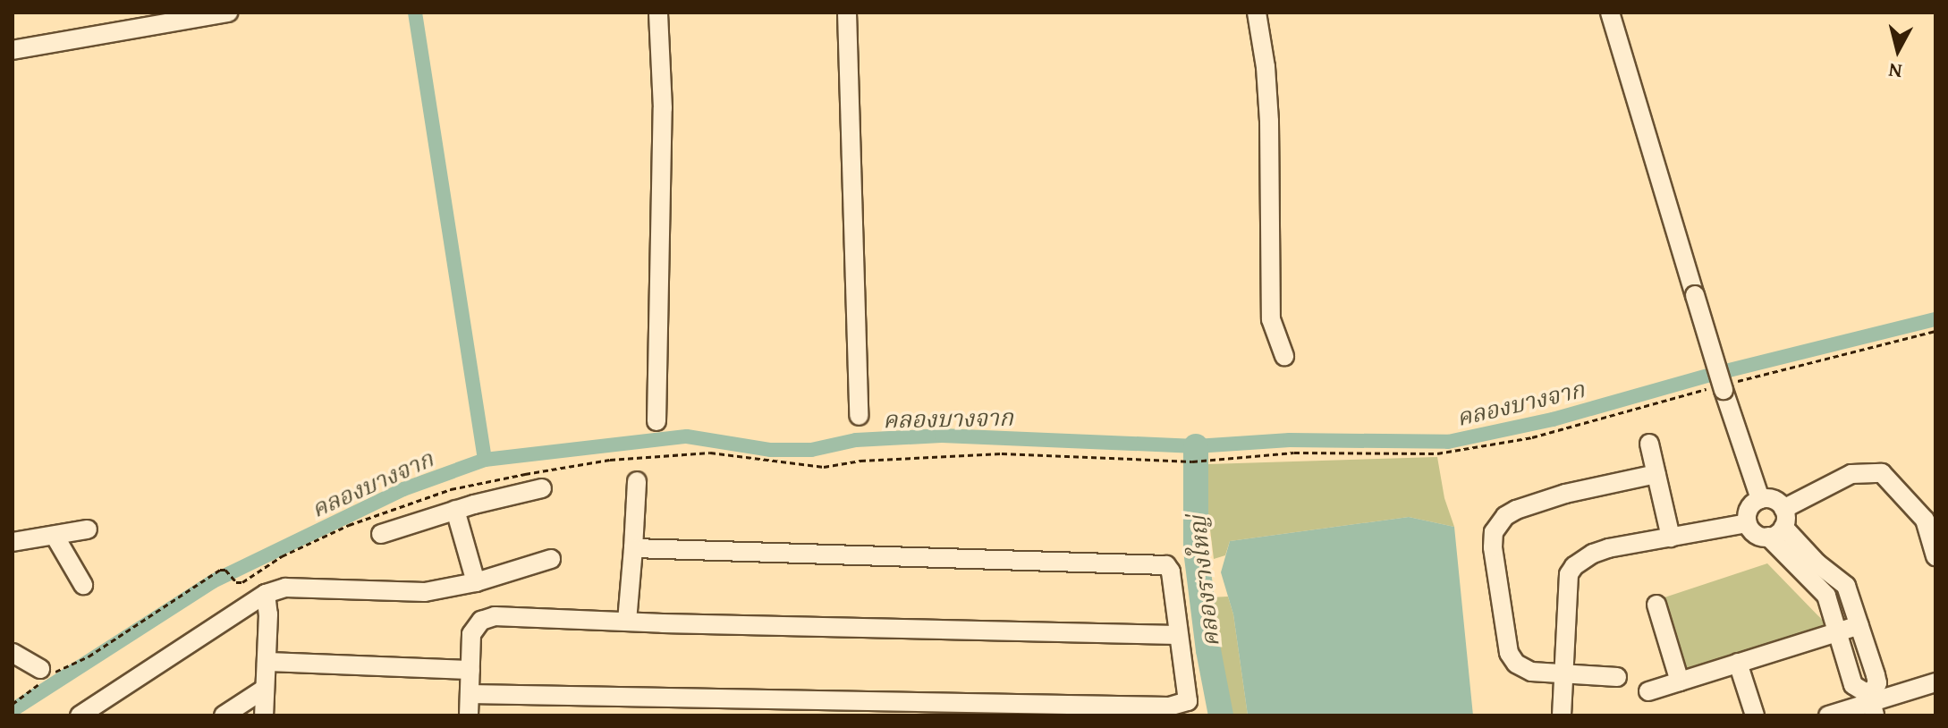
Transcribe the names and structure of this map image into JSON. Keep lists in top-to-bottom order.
{
  "water": ["คลองบางจาก", "คลองรางใหญ่"],
  "north": "bottom"
}
